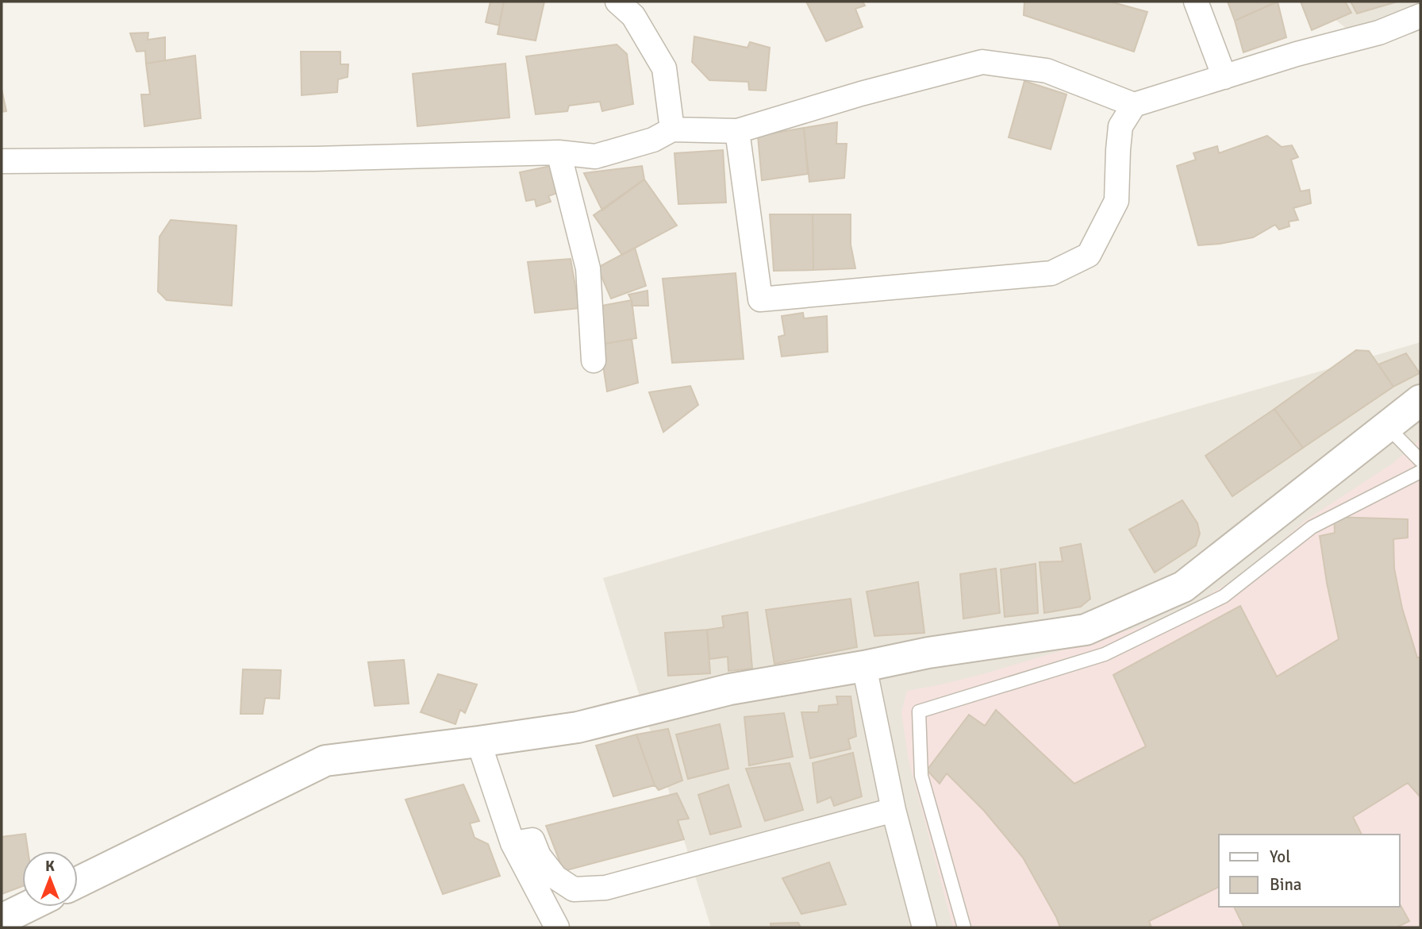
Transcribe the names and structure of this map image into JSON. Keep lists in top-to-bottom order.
{
  "legend": ["Yol", "Bina"],
  "north": "top"
}
